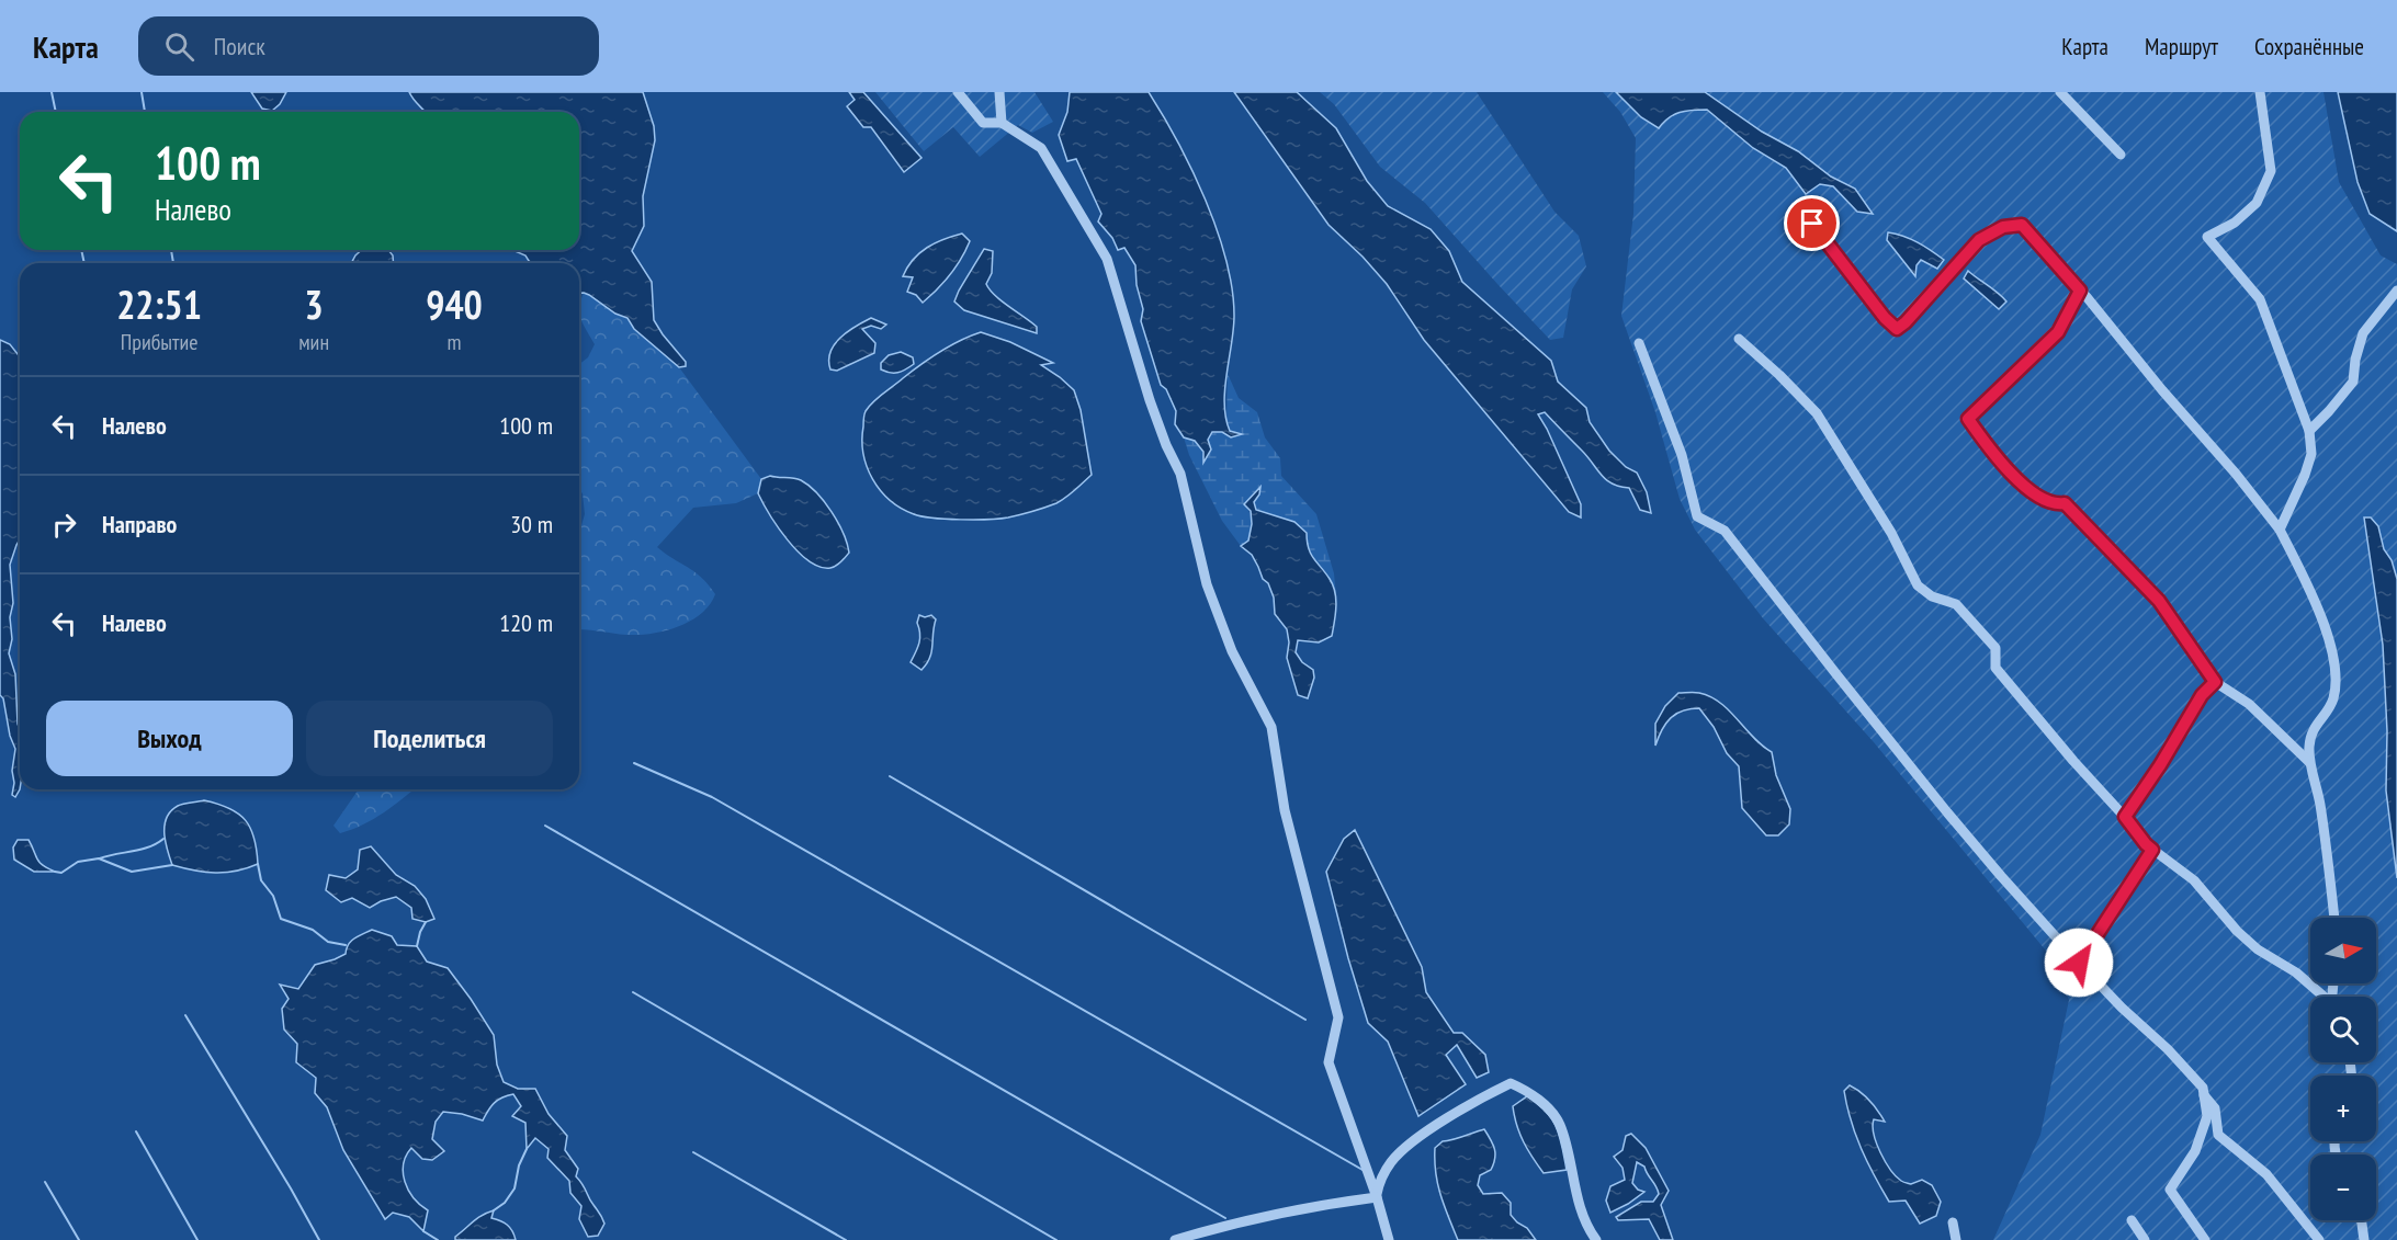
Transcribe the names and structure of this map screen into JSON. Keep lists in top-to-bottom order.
{
  "north": "right",
  "page": {
    "header": "Карта",
    "search": "Поиск",
    "nav": ["Карта", "Маршрут", "Сохранённые"],
    "turn": ["100 m", "Налево"],
    "eta": [
      "22:51",
      "Прибытие",
      "3",
      "мин",
      "940",
      "m"
    ],
    "list": [
      {
        "name": "Налево",
        "value": "100 m"
      },
      {
        "name": "Направо",
        "value": "30 m"
      },
      {
        "name": "Налево",
        "value": "120 m"
      }
    ],
    "buttons": ["Выход", "Поделиться"],
    "map_buttons": ["+", "−"]
  }
}
